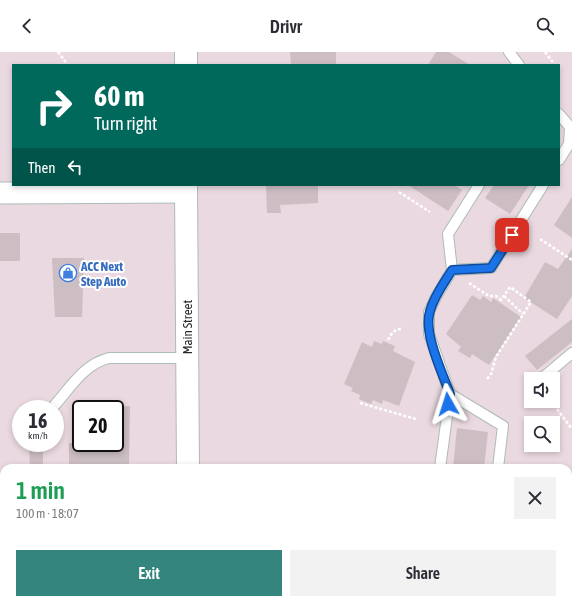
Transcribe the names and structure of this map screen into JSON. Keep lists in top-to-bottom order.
{
  "streets": {
    "main road": ["Main Street"]
  },
  "places": {
    "shop": ["ACC Next Step Auto"]
  },
  "page": {
    "header": "Drivr",
    "turn": ["60 m", "Turn right"],
    "then": "Then",
    "speed": "16 km/h",
    "limit": "20",
    "heading": ["1 min", "100 m · 18:07"],
    "buttons": ["Exit", "Share"]
  }
}
